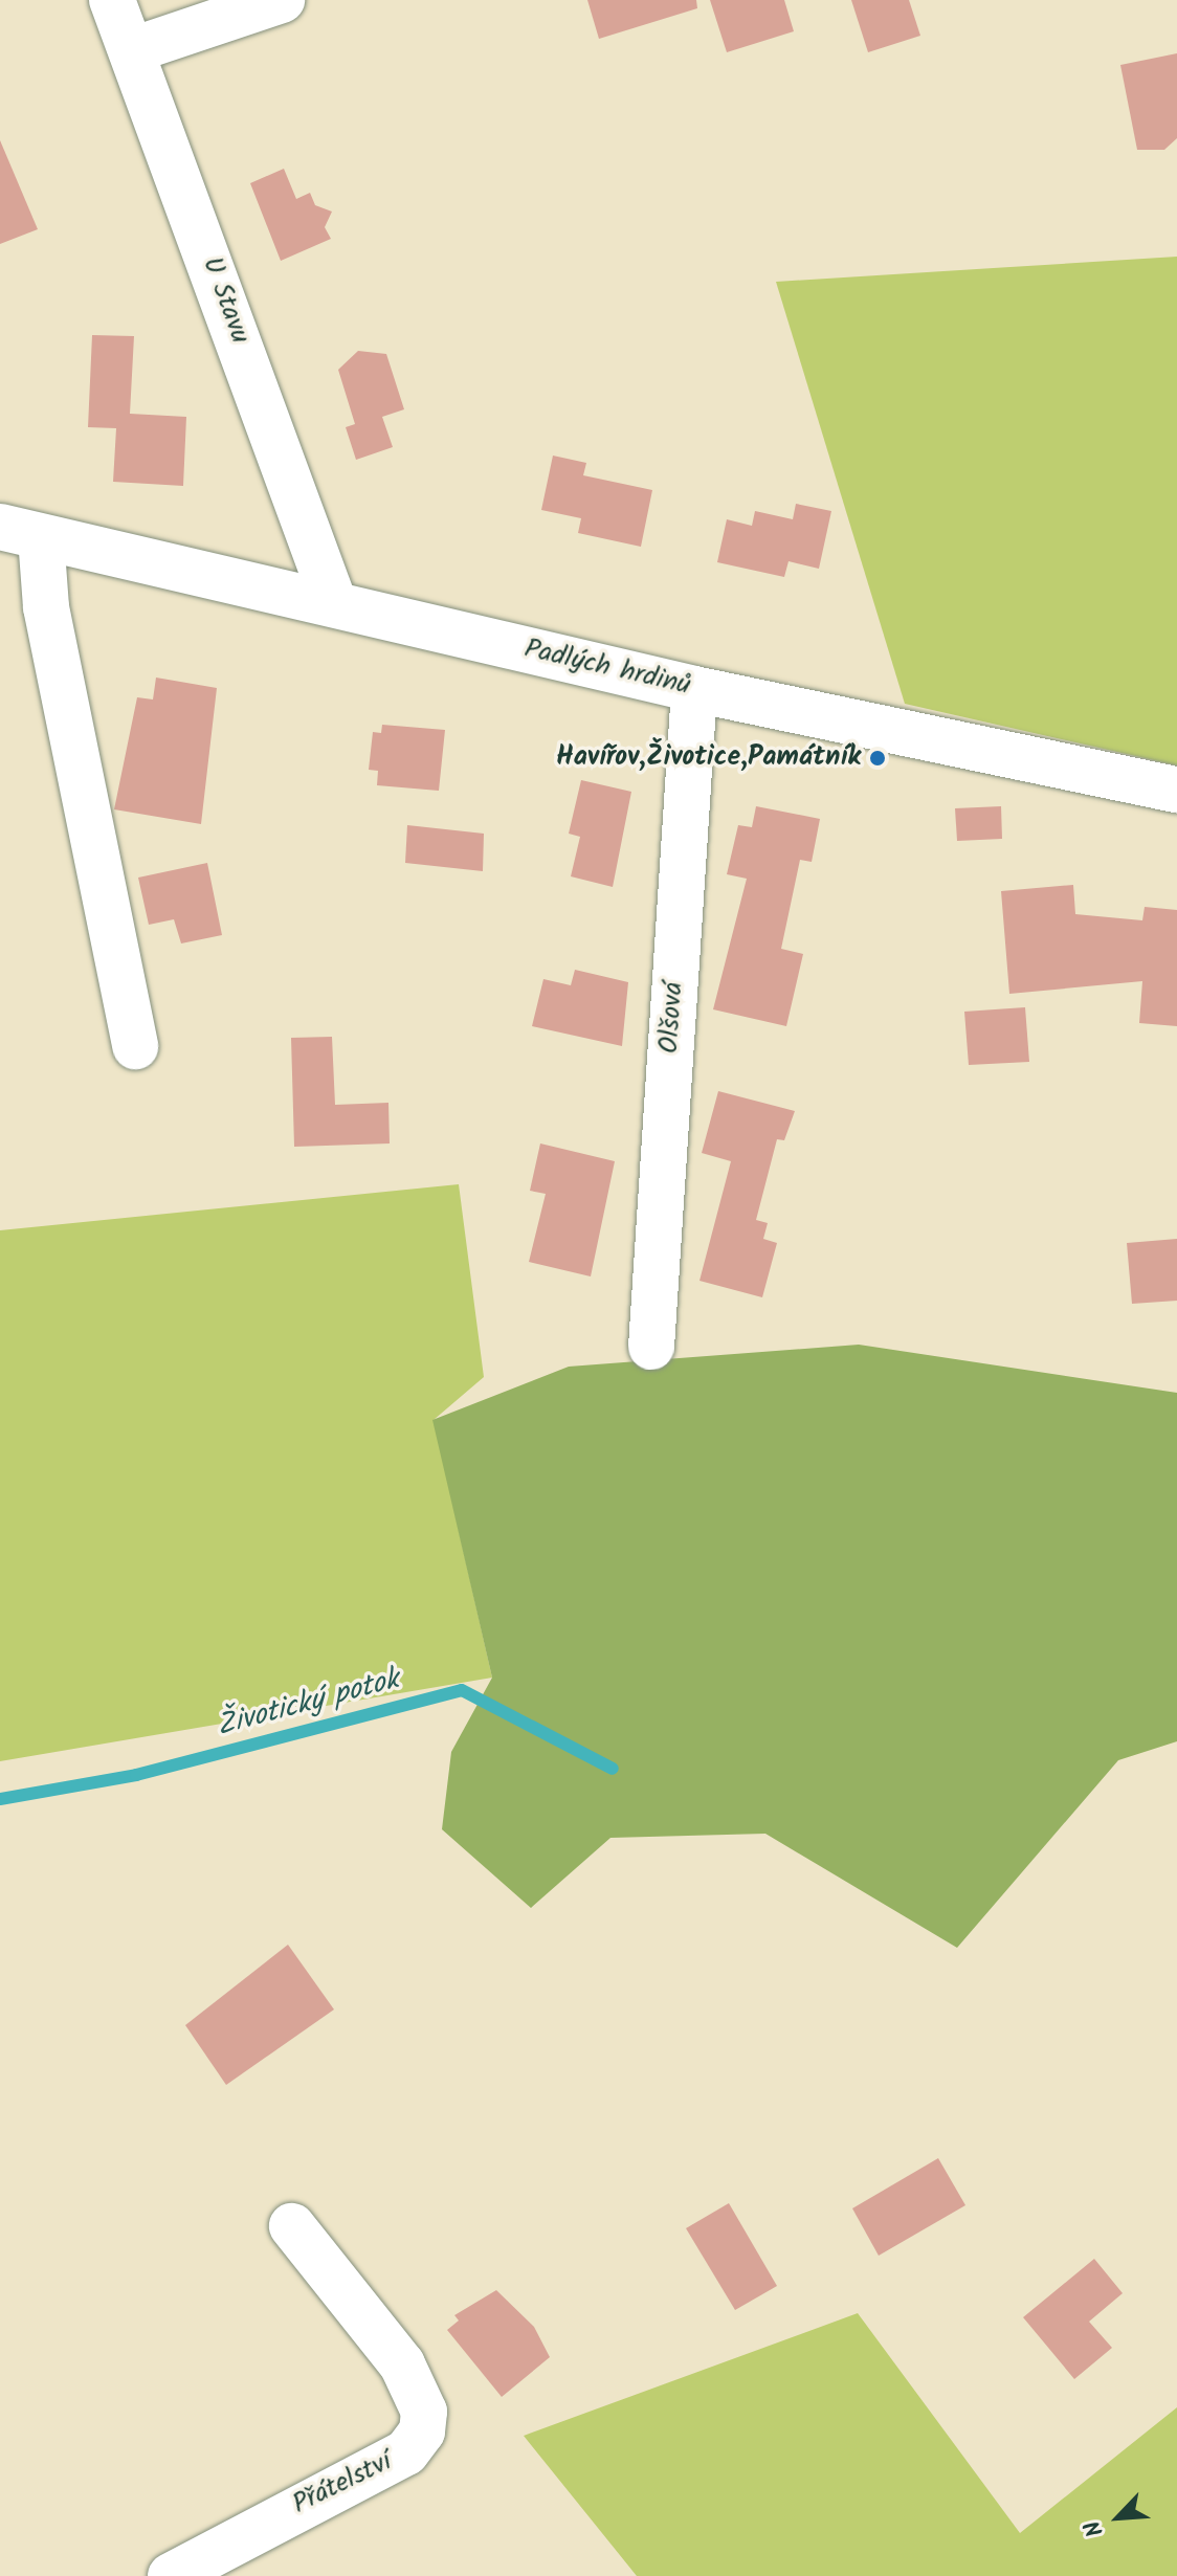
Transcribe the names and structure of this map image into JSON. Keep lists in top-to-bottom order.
{
  "streets": {
    "street": [
      "U Stavu",
      "Padlých hrdinů",
      "Olšová",
      "Přátelství"
    ]
  },
  "crossings": [
    ["U Stavu", "Padlých hrdinů"],
    ["Padlých hrdinů", "Olšová"]
  ],
  "water": ["Životický potok"],
  "places": ["Havířov,Životice,Památník"],
  "north": "bottom left"
}
